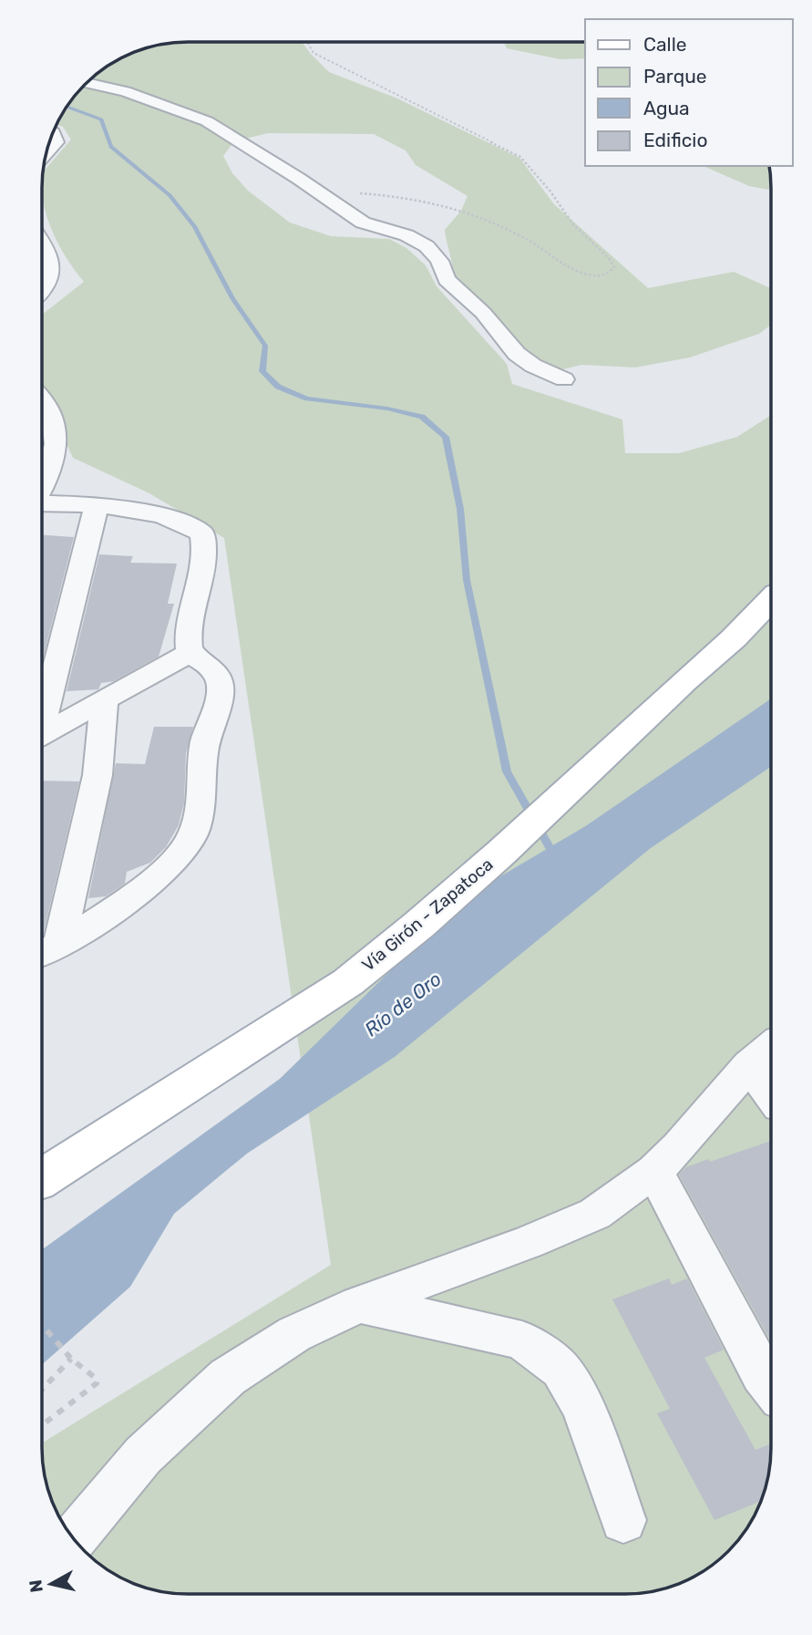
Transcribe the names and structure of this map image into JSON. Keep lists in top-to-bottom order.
{
  "streets": {
    "main road": ["Vía Girón - Zapatoca"]
  },
  "water": ["Río de Oro"],
  "legend": [
    "Calle",
    "Parque",
    "Agua",
    "Edificio"
  ],
  "north": "left"
}
